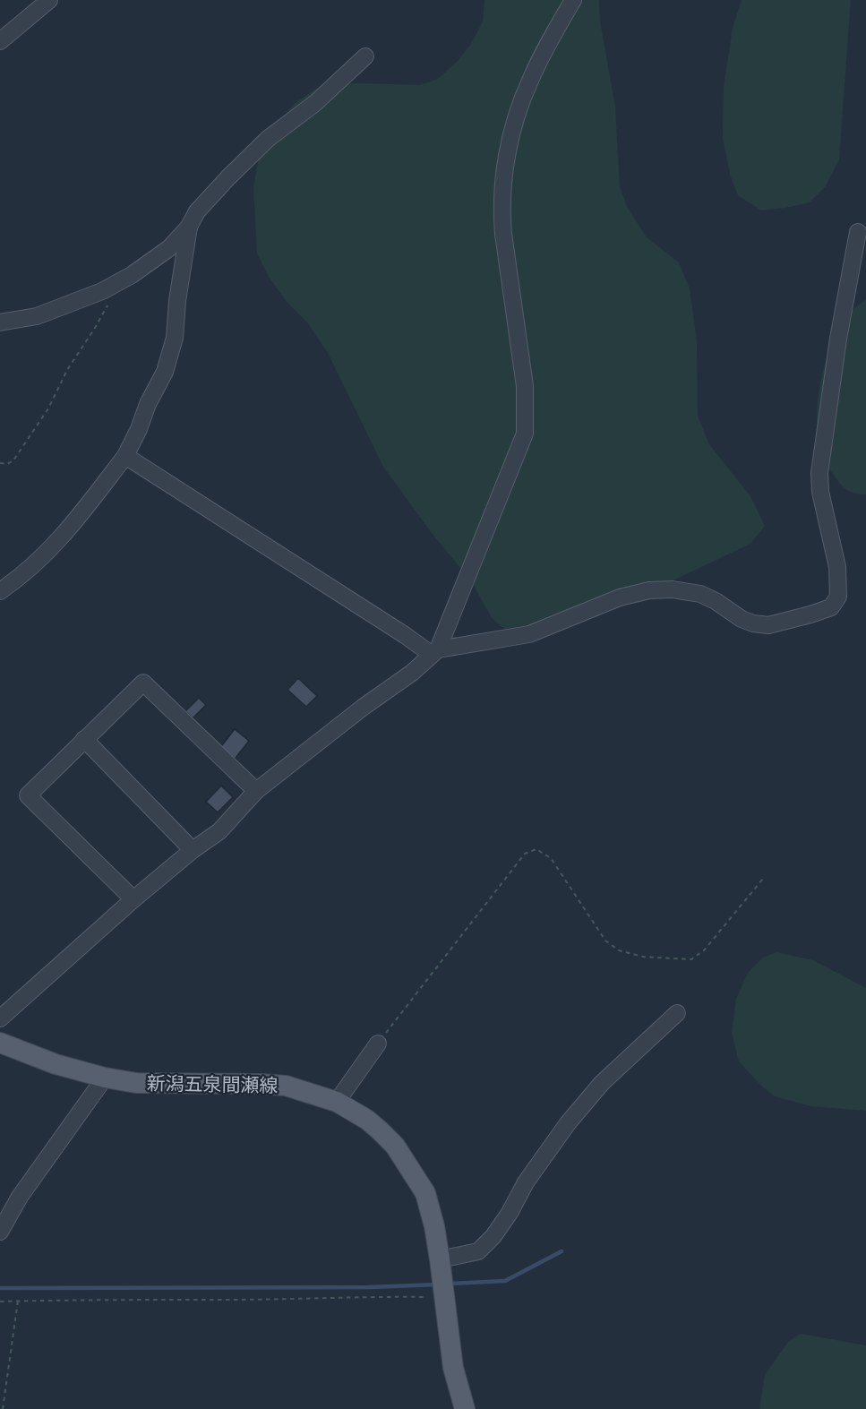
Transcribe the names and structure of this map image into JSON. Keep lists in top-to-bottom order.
{
  "streets": {
    "main road": ["新潟五泉間瀬線"]
  }
}
